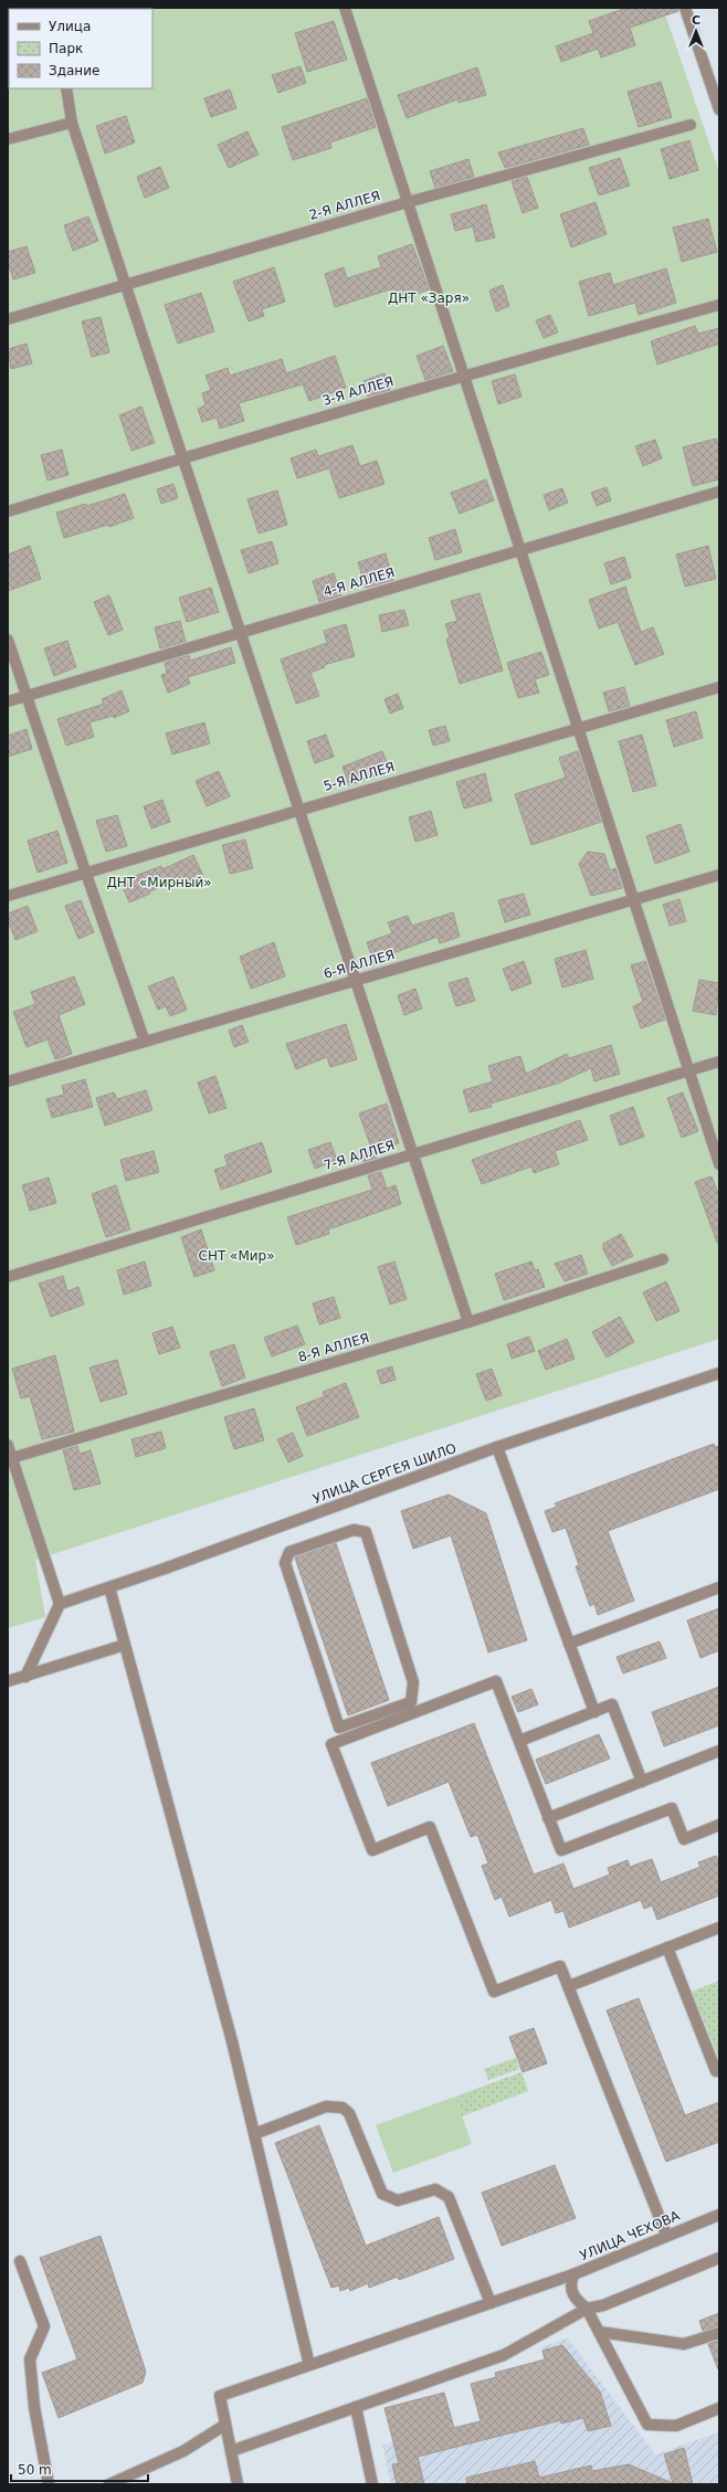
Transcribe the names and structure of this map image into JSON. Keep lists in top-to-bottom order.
{
  "streets": {
    "street": [
      "2-Я АЛЛЕЯ",
      "3-Я АЛЛЕЯ",
      "4-Я АЛЛЕЯ",
      "5-Я АЛЛЕЯ",
      "6-Я АЛЛЕЯ",
      "7-Я АЛЛЕЯ",
      "8-Я АЛЛЕЯ",
      "УЛИЦА СЕРГЕЯ ШИЛО",
      "УЛИЦА ЧЕХОВА"
    ]
  },
  "parks": ["ДНТ «Заря»", "ДНТ «Мирный»", "СНТ «Мир»"],
  "legend": ["Улица", "Парк", "Здание"],
  "scale_bar": "50 m",
  "north": "top"
}
